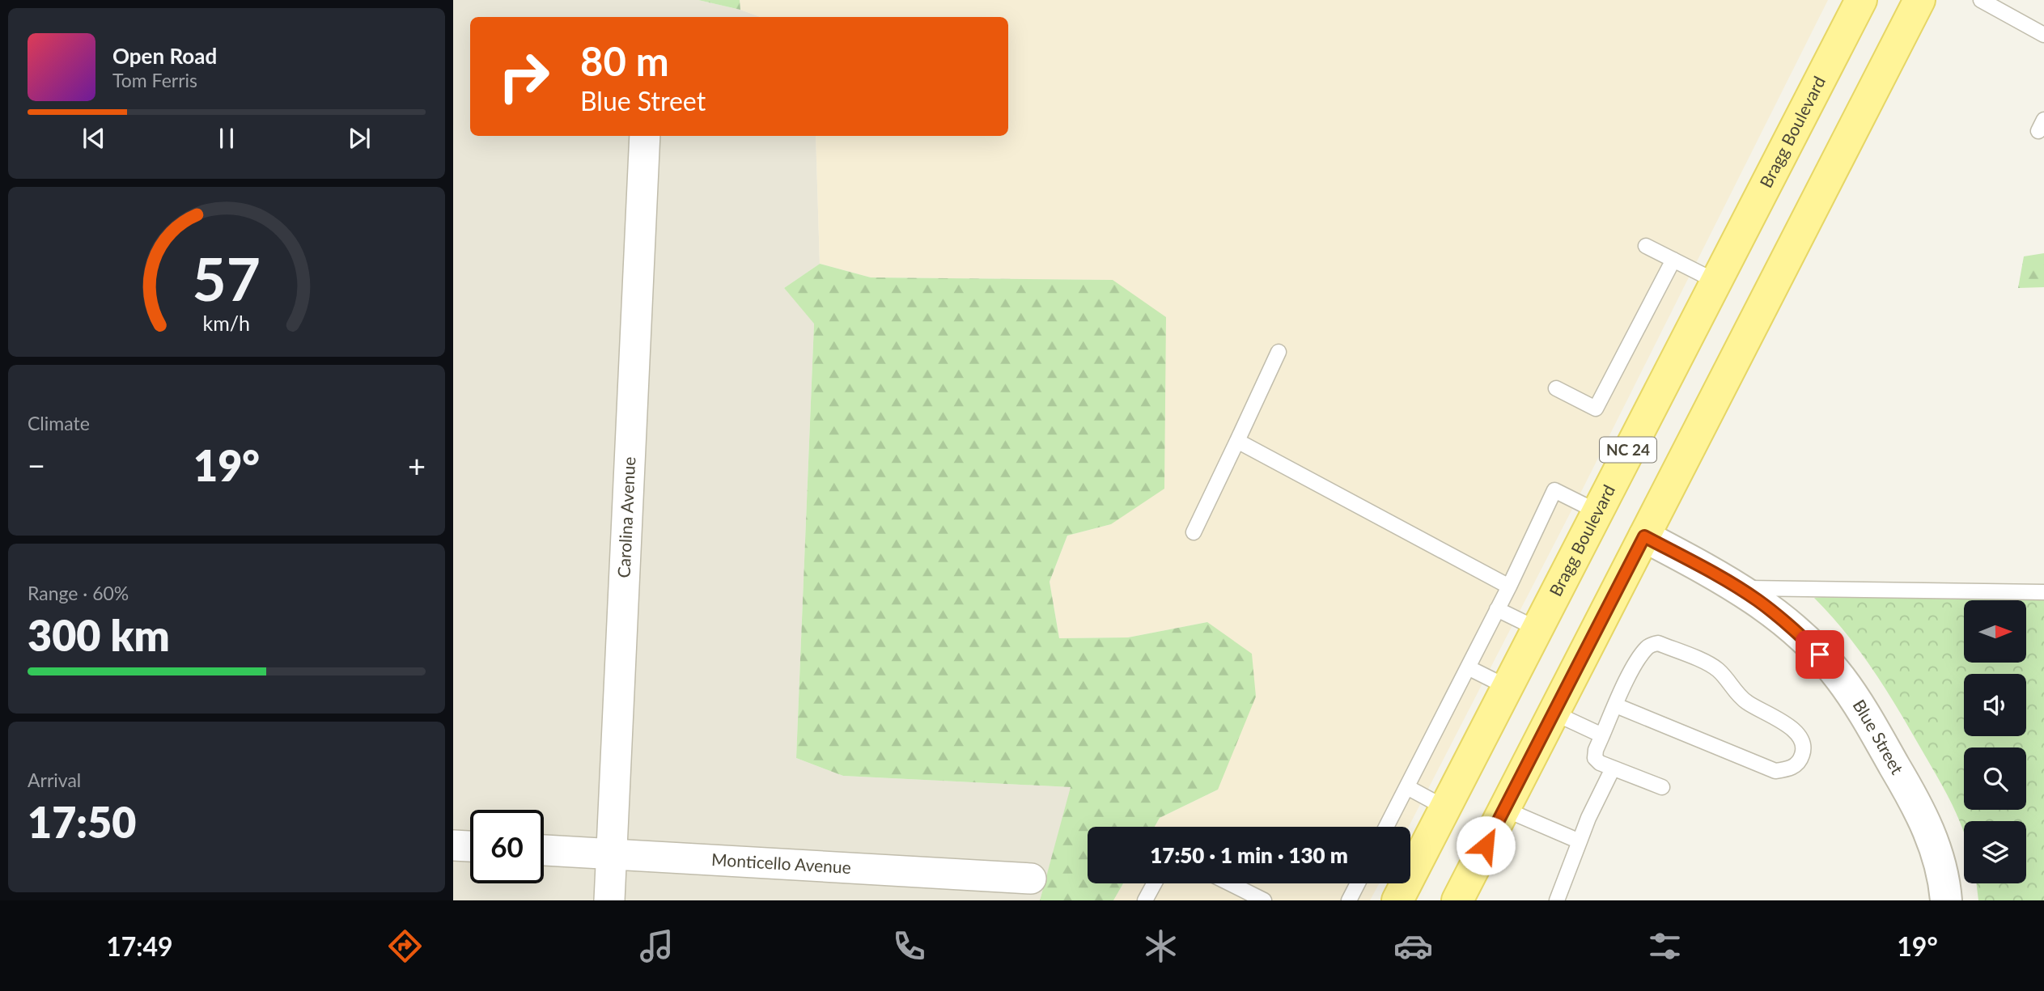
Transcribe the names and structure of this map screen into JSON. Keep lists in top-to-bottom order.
{
  "streets": {
    "main road": ["Bragg Boulevard", "NC 24"],
    "street": ["Carolina Avenue", "Blue Street", "Monticello Avenue"]
  },
  "crossings": [
    ["NC 24", "Blue Street"],
    ["Carolina Avenue", "Monticello Avenue"]
  ],
  "north": "right",
  "page": {
    "turn": ["80 m", "Blue Street"],
    "song": ["Open Road", "Tom Ferris"],
    "tile": [
      "Climate",
      ["Range · 60%", "300 km"],
      ["Arrival", "17:50"]
    ],
    "heat": ["−", "19°", "+"],
    "limit": "60",
    "trip": "17:50 · 1 min · 130 m",
    "tabs": ["17:49", "19°"],
    "gauge": ["57", "km/h"]
  }
}
